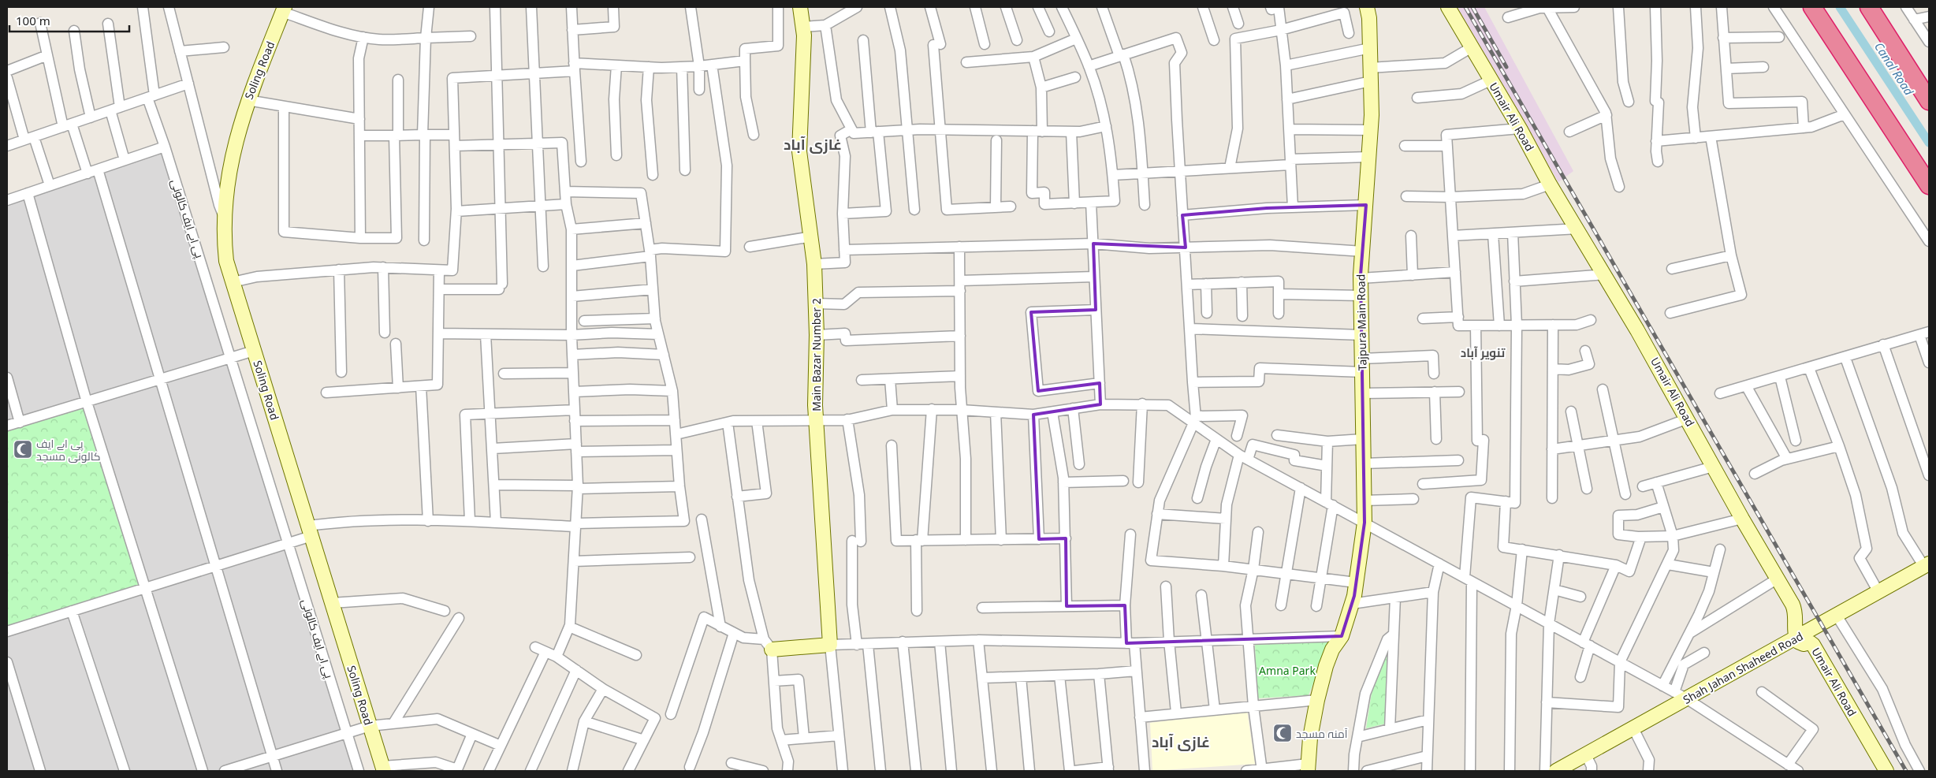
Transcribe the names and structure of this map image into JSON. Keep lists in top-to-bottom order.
{
  "streets": {
    "street": [
      "Soling Road",
      "Umair Ali Road",
      "پی اے ایف کالونی",
      "Tajpura Main Road",
      "Main Bazar Number 2",
      "Shah Jahan Shaheed Road"
    ]
  },
  "crossings": [
    ["Umair Ali Road", "Shah Jahan Shaheed Road"]
  ],
  "districts": ["غازى آباد", "تنویر آباد", "غازى آباد"],
  "water": ["Canal Road"],
  "parks": ["Amna Park"],
  "places": {
    "mosque": ["پی اے ایف کالونی مسجد", "آمنہ مسجد"]
  },
  "scale_bar": "100 m"
}
